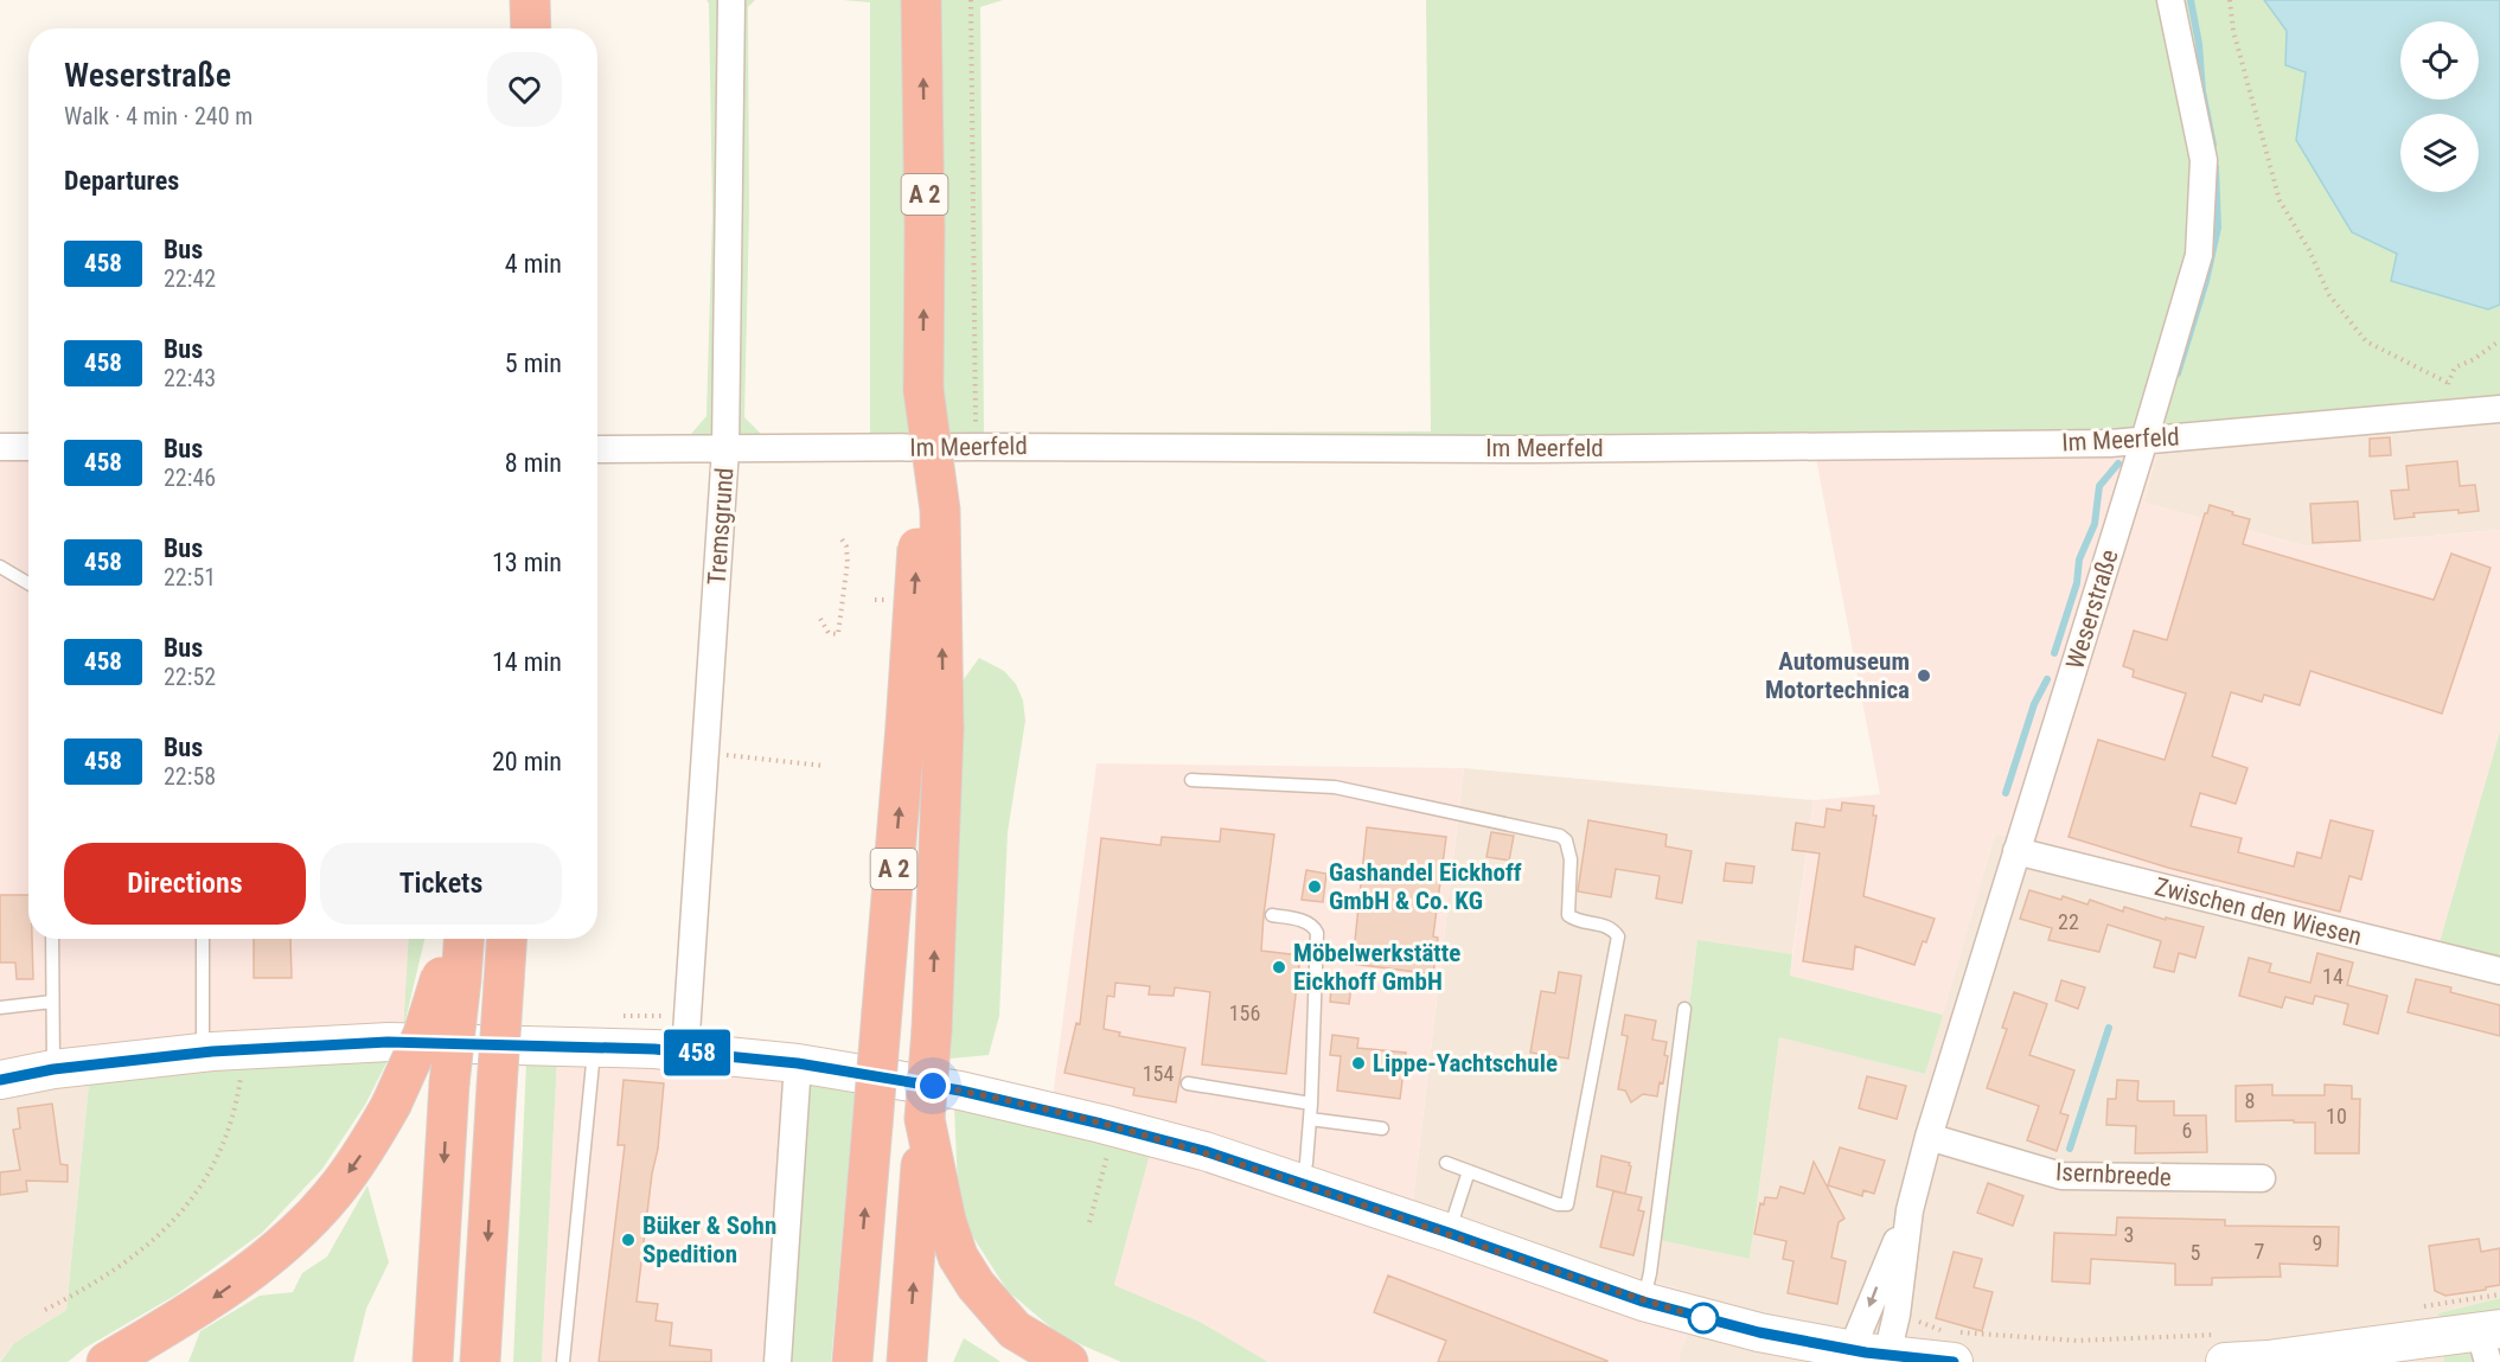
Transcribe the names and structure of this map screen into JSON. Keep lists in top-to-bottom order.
{
  "streets": {
    "highway": ["A 2"],
    "street": [
      "Im Meerfeld",
      "Tremsgrund",
      "Weserstraße",
      "Zwischen den Wiesen",
      "Isernbreede"
    ]
  },
  "crossings": [
    ["Im Meerfeld", "Tremsgrund"],
    ["Im Meerfeld", "Weserstraße"],
    ["Weserstraße", "Zwischen den Wiesen"],
    ["Weserstraße", "Isernbreede"]
  ],
  "places": [
    "Automuseum Motortechnica",
    "Gashandel Eickhoff GmbH & Co. KG",
    "Möbelwerkstätte Eickhoff GmbH",
    "Lippe-Yachtschule",
    "Büker & Sohn Spedition"
  ],
  "lines": ["bus line 458"],
  "house_numbers": [
    "22",
    "14",
    "156",
    "154",
    "8",
    "10",
    "6",
    "3",
    "9",
    "7",
    "5"
  ],
  "page": {
    "on_map": "458",
    "heading": [
      ["Weserstraße", "Walk · 4 min · 240 m"],
      "Departures"
    ],
    "list": [
      {
        "mark": "458",
        "name": "Bus",
        "note": "22:42",
        "value": "4 min"
      },
      {
        "mark": "458",
        "name": "Bus",
        "note": "22:43",
        "value": "5 min"
      },
      {
        "mark": "458",
        "name": "Bus",
        "note": "22:46",
        "value": "8 min"
      },
      {
        "mark": "458",
        "name": "Bus",
        "note": "22:51",
        "value": "13 min"
      },
      {
        "mark": "458",
        "name": "Bus",
        "note": "22:52",
        "value": "14 min"
      },
      {
        "mark": "458",
        "name": "Bus",
        "note": "22:58",
        "value": "20 min"
      }
    ],
    "buttons": ["Directions", "Tickets"]
  }
}
